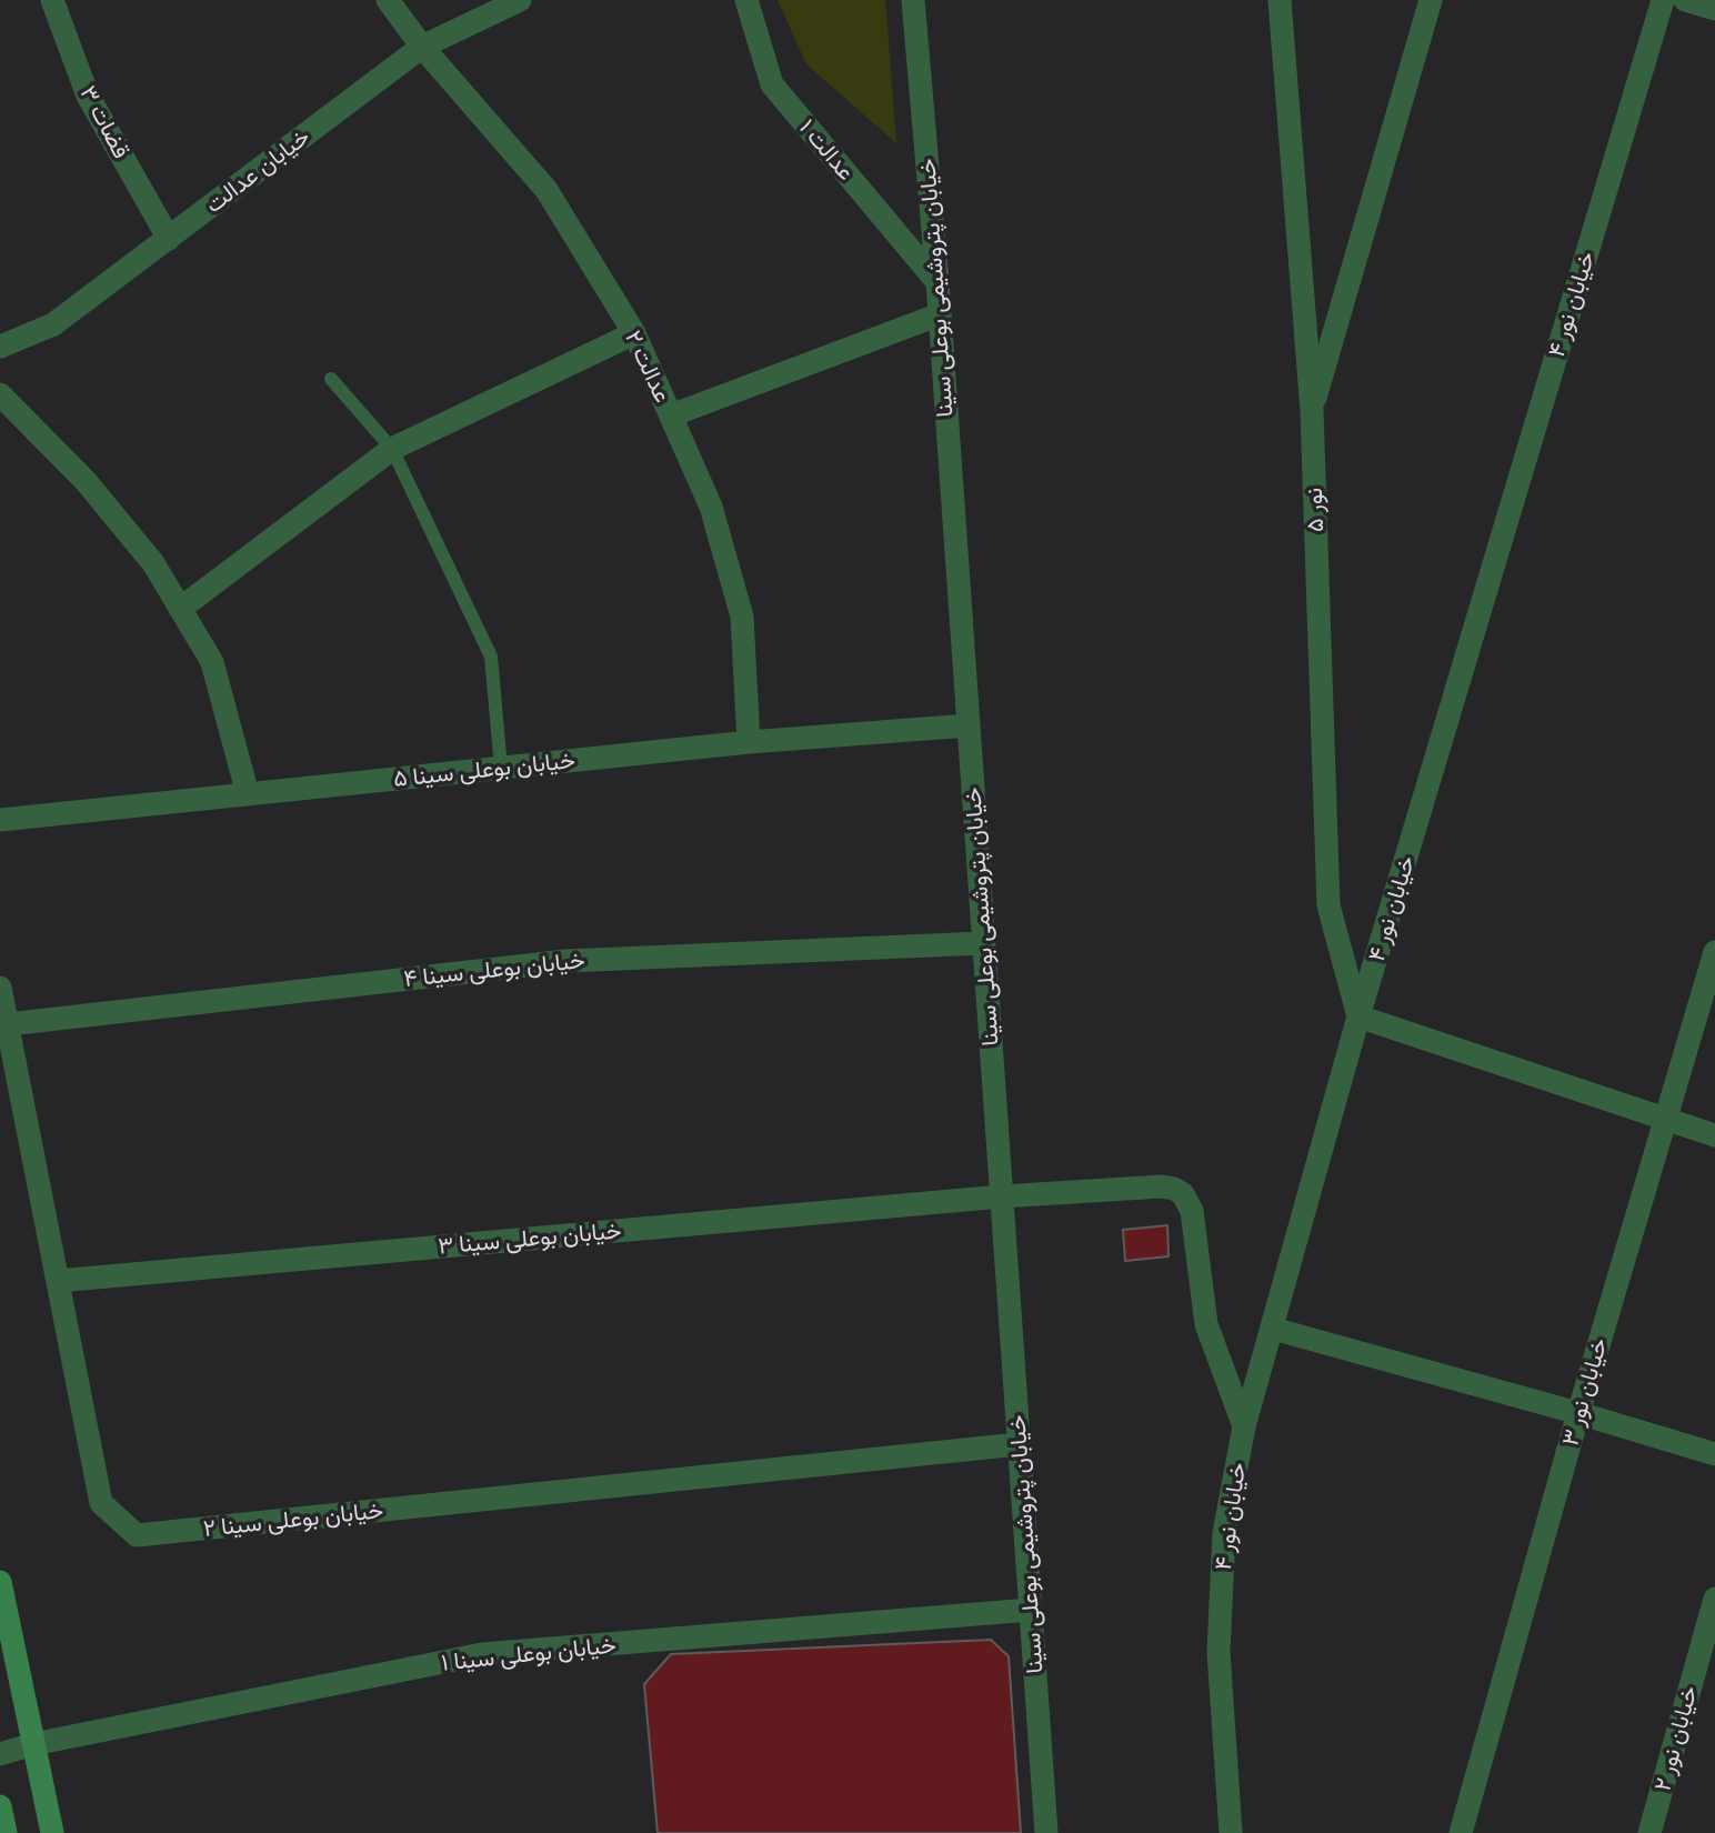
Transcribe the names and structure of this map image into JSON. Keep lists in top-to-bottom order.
{
  "streets": {
    "street": [
      "قضات ۳",
      "عدالت ۱",
      "خیابان عدالت",
      "خیابان پتروشیمی بوعلی سینا",
      "خیابان نور ۴",
      "عدالت ۲",
      "نور ۵",
      "خیابان بوعلی سینا ۵",
      "خیابان بوعلی سینا ۴",
      "خیابان بوعلی سینا ۳",
      "خیابان نور ۳",
      "خیابان بوعلی سینا ۲",
      "خیابان بوعلی سینا ۱",
      "خیابان نور ۲"
    ]
  },
  "crossings": [
    ["قضات ۳", "خیابان عدالت"],
    ["عدالت ۱", "خیابان پتروشیمی بوعلی سینا"],
    ["خیابان عدالت", "عدالت ۲"],
    ["خیابان پتروشیمی بوعلی سینا", "خیابان بوعلی سینا ۵"],
    ["خیابان پتروشیمی بوعلی سینا", "خیابان بوعلی سینا ۴"],
    ["خیابان پتروشیمی بوعلی سینا", "خیابان بوعلی سینا ۳"],
    ["خیابان پتروشیمی بوعلی سینا", "خیابان بوعلی سینا ۲"],
    ["خیابان پتروشیمی بوعلی سینا", "خیابان بوعلی سینا ۱"],
    ["خیابان نور ۴", "نور ۵"],
    ["خیابان نور ۴", "خیابان بوعلی سینا ۳"],
    ["عدالت ۲", "خیابان بوعلی سینا ۵"],
    ["خیابان بوعلی سینا ۴", "خیابان بوعلی سینا ۲"],
    ["خیابان بوعلی سینا ۳", "خیابان بوعلی سینا ۲"]
  ]
}
